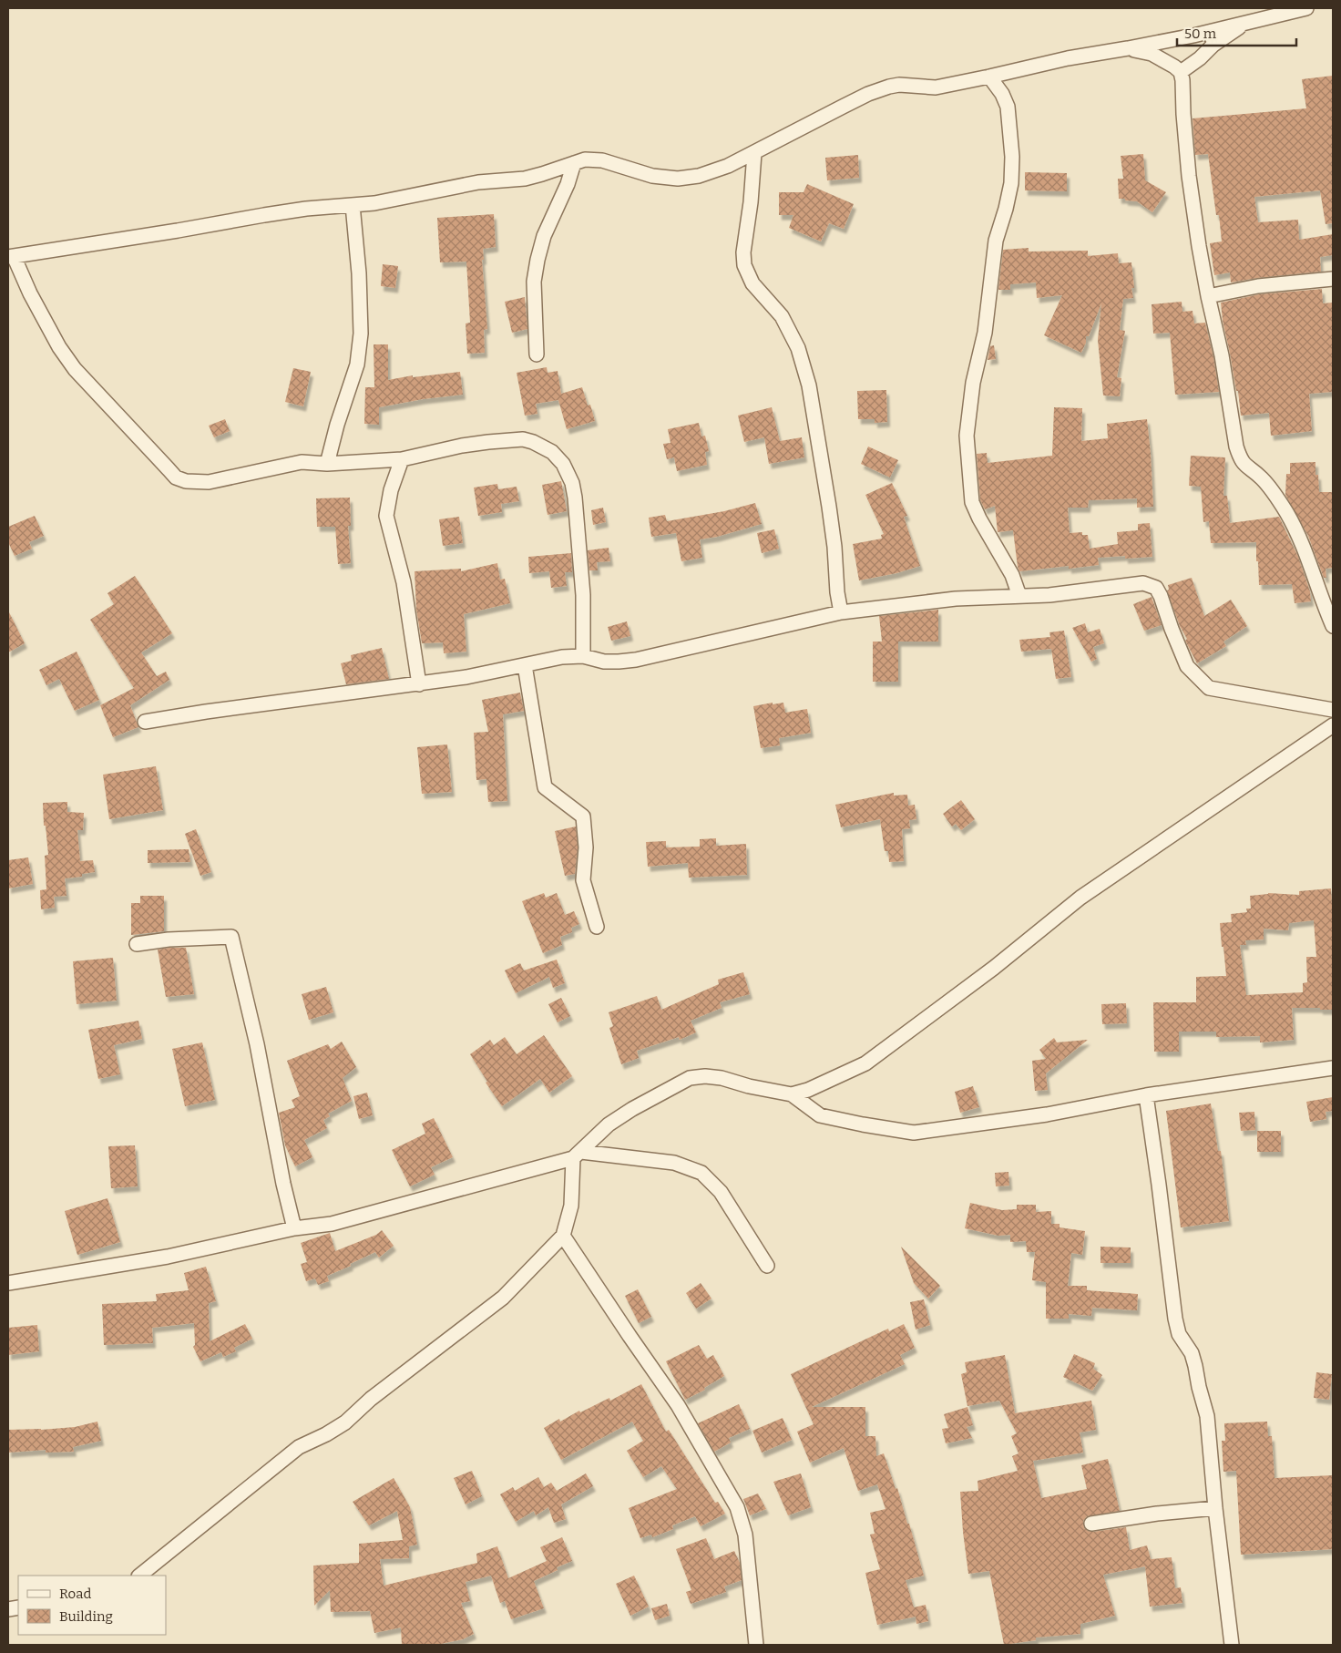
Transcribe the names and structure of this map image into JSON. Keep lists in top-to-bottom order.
{
  "legend": ["Road", "Building"],
  "scale_bar": "50 m"
}
